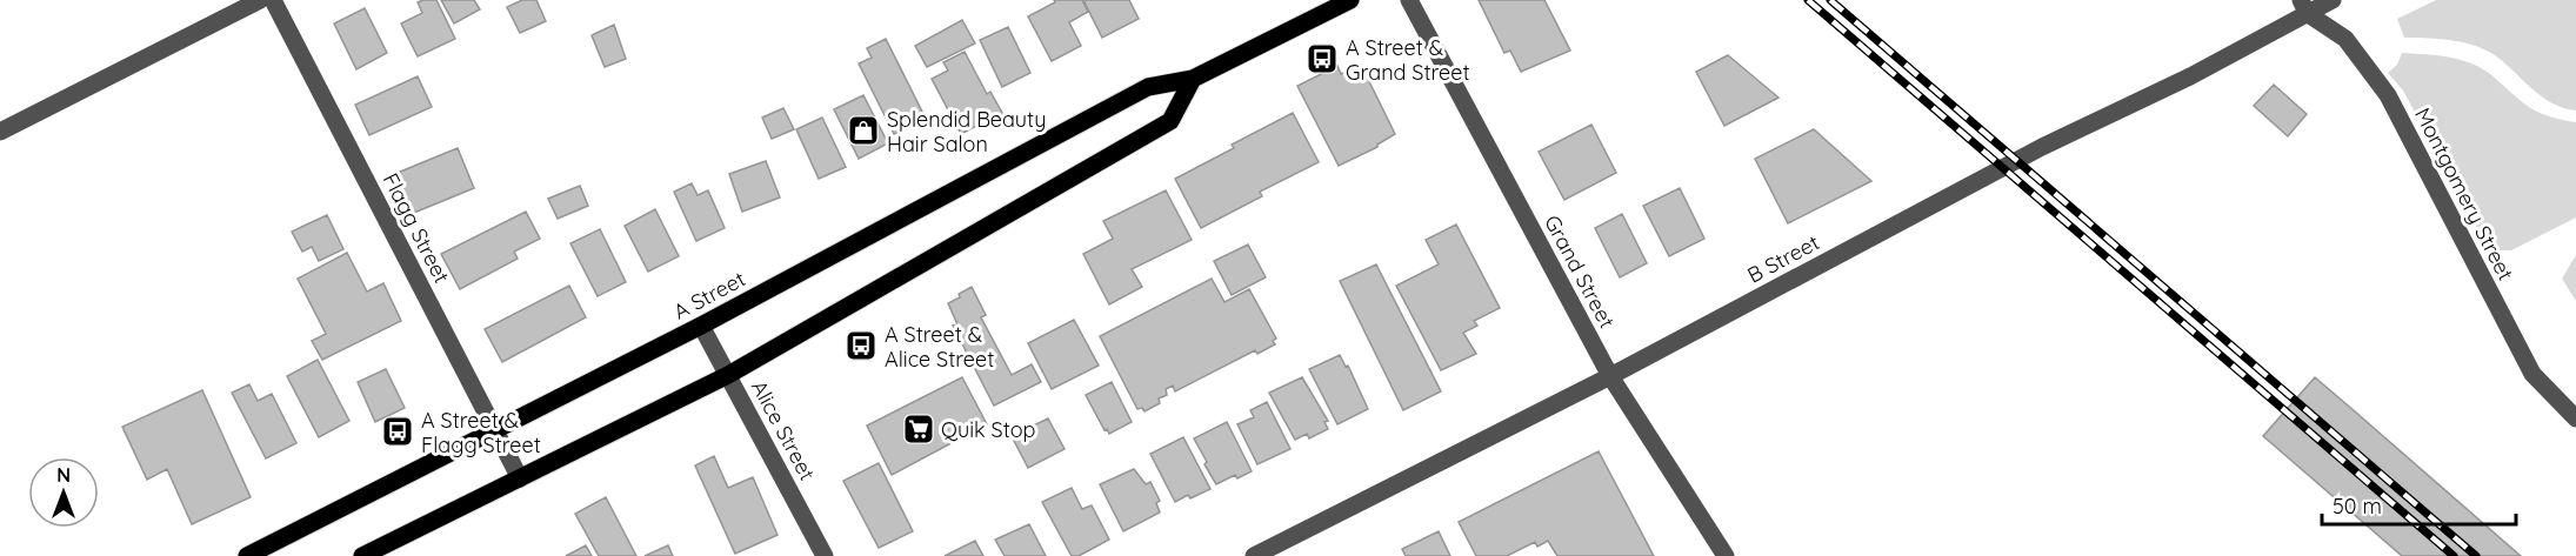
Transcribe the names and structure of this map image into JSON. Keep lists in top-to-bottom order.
{
  "streets": {
    "main road": ["A Street"],
    "street": [
      "Montgomery Street",
      "Flagg Street",
      "B Street",
      "Grand Street",
      "Alice Street"
    ]
  },
  "crossings": [
    ["Montgomery Street", "B Street"],
    ["Flagg Street", "A Street"],
    ["B Street", "Grand Street"],
    ["A Street", "Alice Street"]
  ],
  "places": {
    "bus stop": ["A Street & Grand Street", "A Street & Alice Street", "A Street & Flagg Street"],
    "shop": ["Splendid Beauty Hair Salon"],
    "supermarket": ["Quik Stop"]
  },
  "scale_bar": "50 m",
  "north": "top"
}
